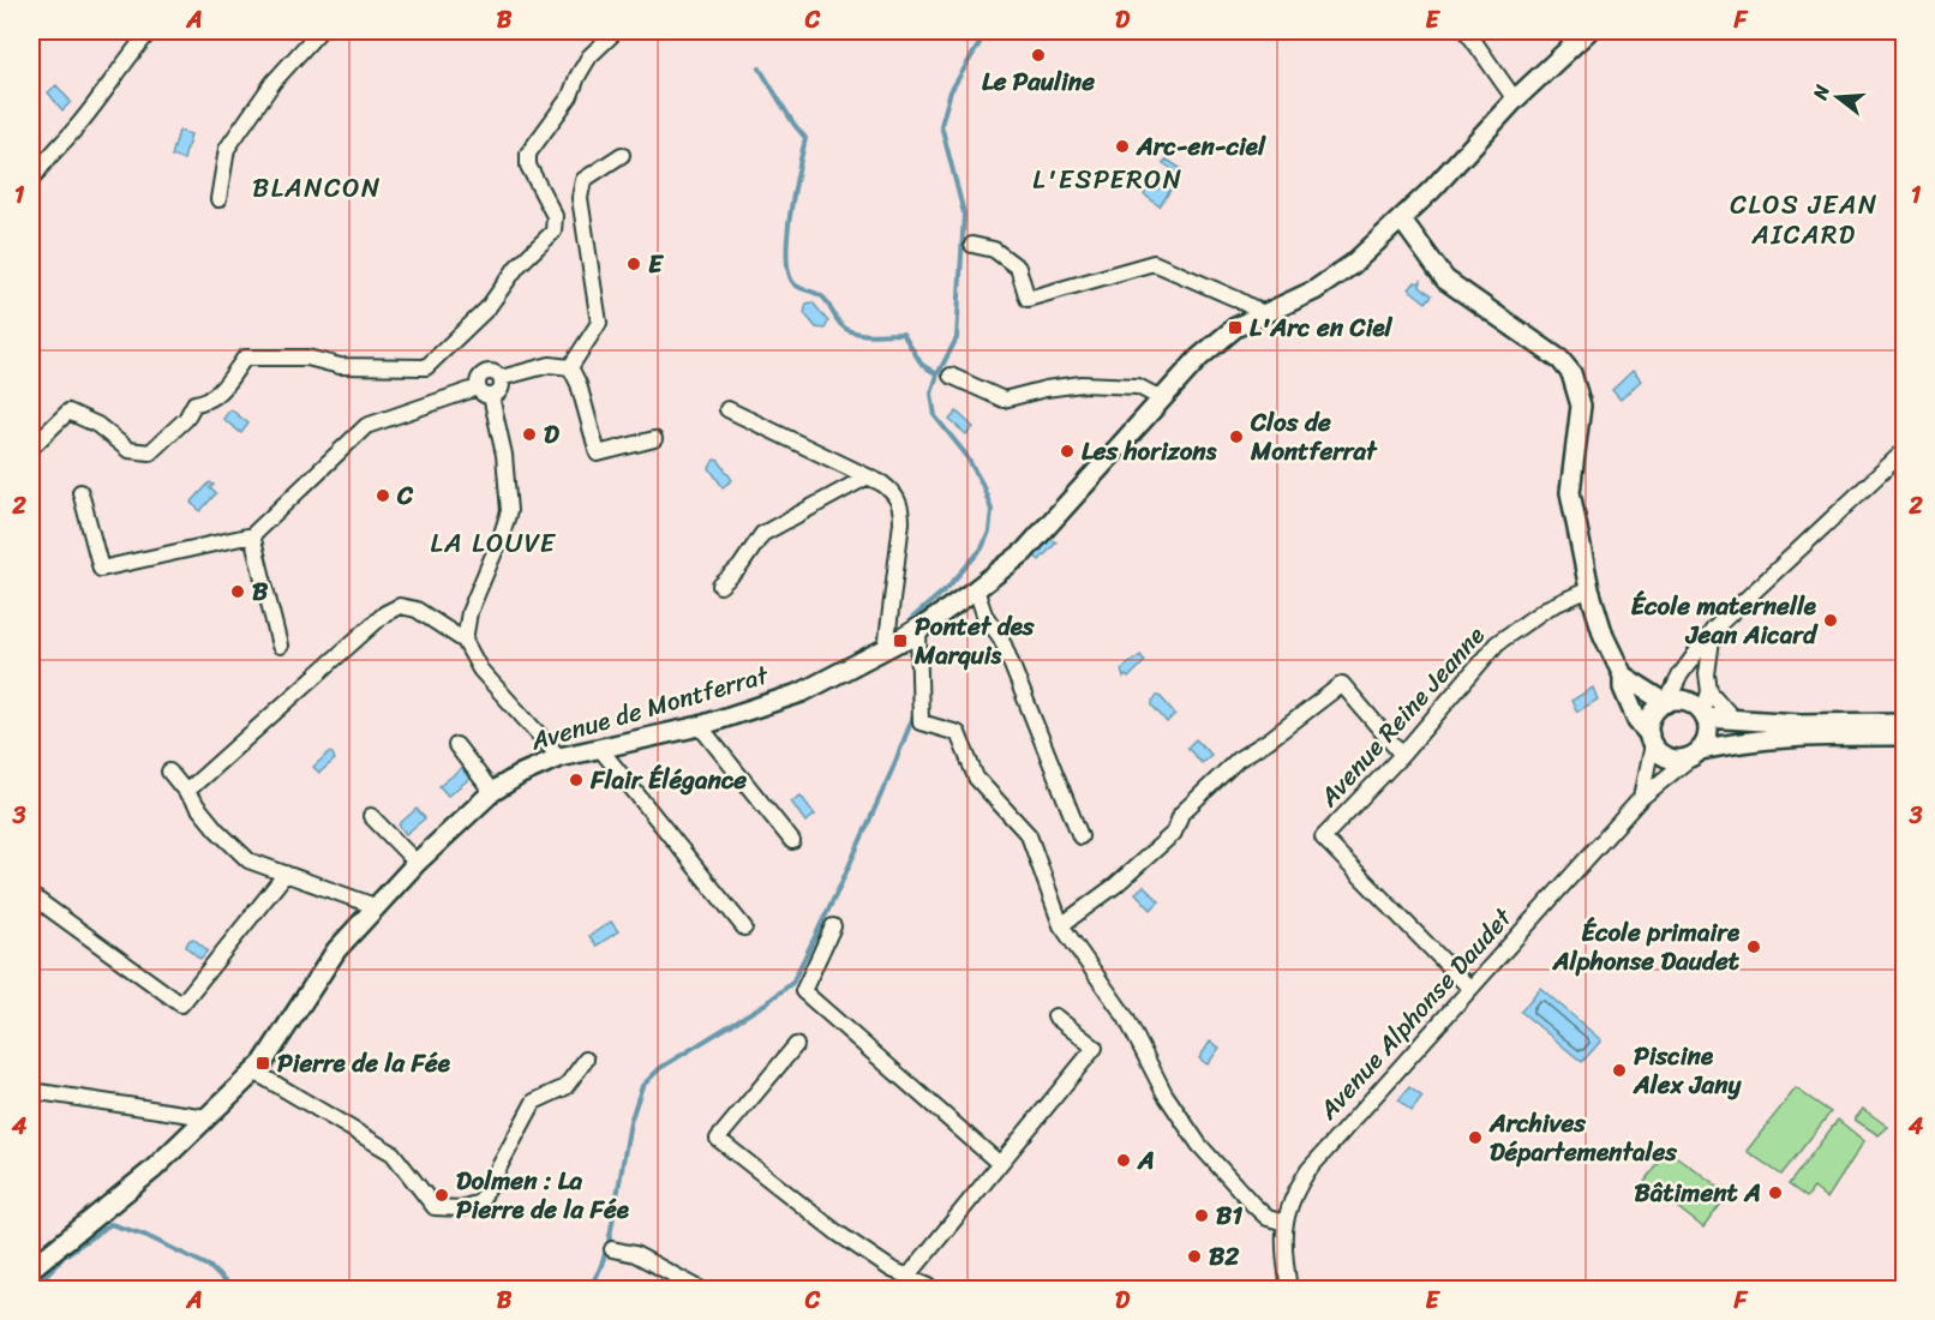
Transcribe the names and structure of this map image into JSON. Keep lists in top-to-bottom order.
{
  "streets": {
    "street": ["Avenue de Montferrat", "Avenue Reine Jeanne", "Avenue Alphonse Daudet"]
  },
  "crossings": [
    ["Avenue Reine Jeanne", "Avenue Alphonse Daudet"]
  ],
  "districts": [
    "L'ESPERON",
    "BLANCON",
    "CLOS JEAN AICARD",
    "LA LOUVE"
  ],
  "places": {
    "other": [
      "Le Pauline",
      "Arc-en-ciel",
      "E",
      "D",
      "Clos de Montferrat",
      "Les horizons",
      "C",
      "B",
      "École maternelle Jean Aicard",
      "Flair Élégance",
      "École primaire Alphonse Daudet",
      "Piscine Alex Jany",
      "Archives Départementales",
      "A",
      "Bâtiment A",
      "Dolmen : La Pierre de la Fée",
      "B1",
      "B2"
    ],
    "transit": ["L'Arc en Ciel", "Pontet des Marquis", "Pierre de la Fée"]
  },
  "north": "left",
  "grid": {
    "columns": [
      "A",
      "B",
      "C",
      "D",
      "E",
      "F"
    ],
    "rows": [
      "1",
      "2",
      "3",
      "4"
    ]
  }
}
